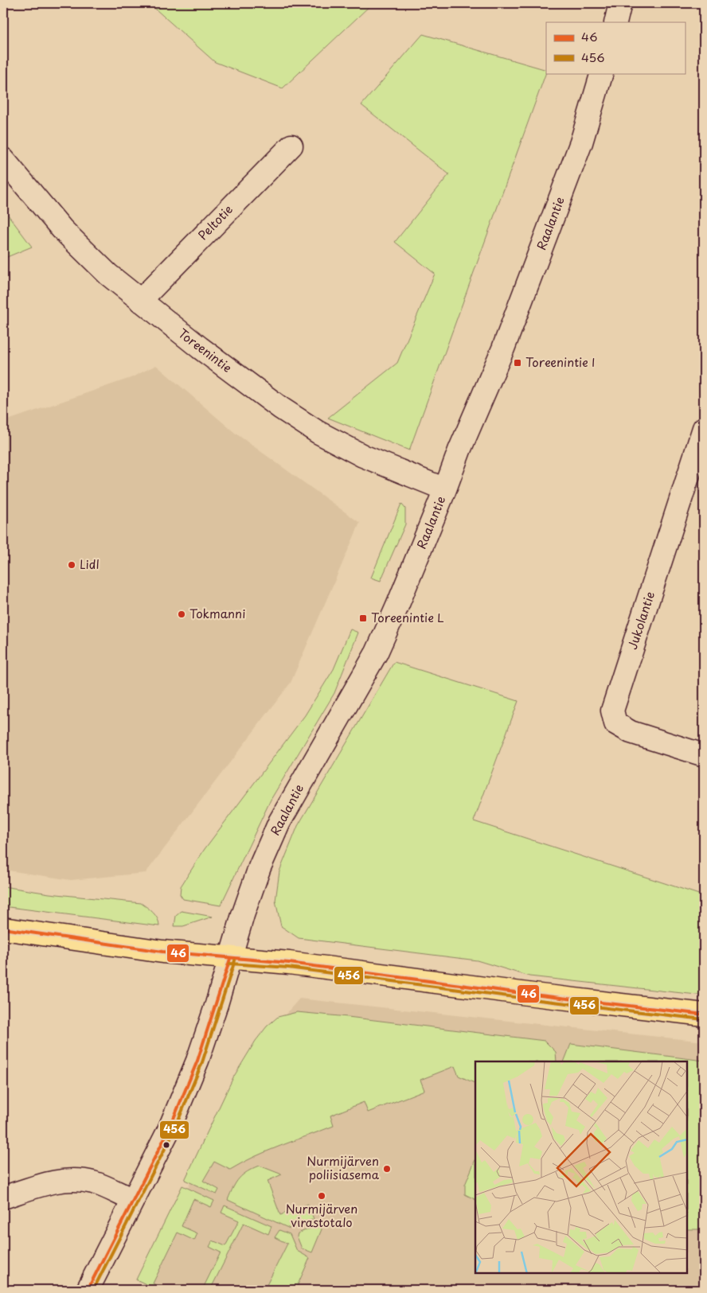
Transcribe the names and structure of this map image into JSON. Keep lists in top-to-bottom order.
{
  "streets": {
    "street": [
      "Peltotie",
      "Raalantie",
      "Toreenintie",
      "Jukolantie"
    ]
  },
  "crossings": [
    ["Peltotie", "Toreenintie"],
    ["Raalantie", "Toreenintie"]
  ],
  "places": {
    "transit": ["Toreenintie I", "Toreenintie L"],
    "other": [
      "Lidl",
      "Tokmanni",
      "Nurmijärven poliisiasema",
      "Nurmijärven virastotalo"
    ]
  },
  "lines": ["transit line 46", "transit line 456"],
  "legend": ["46", "456"]
}
